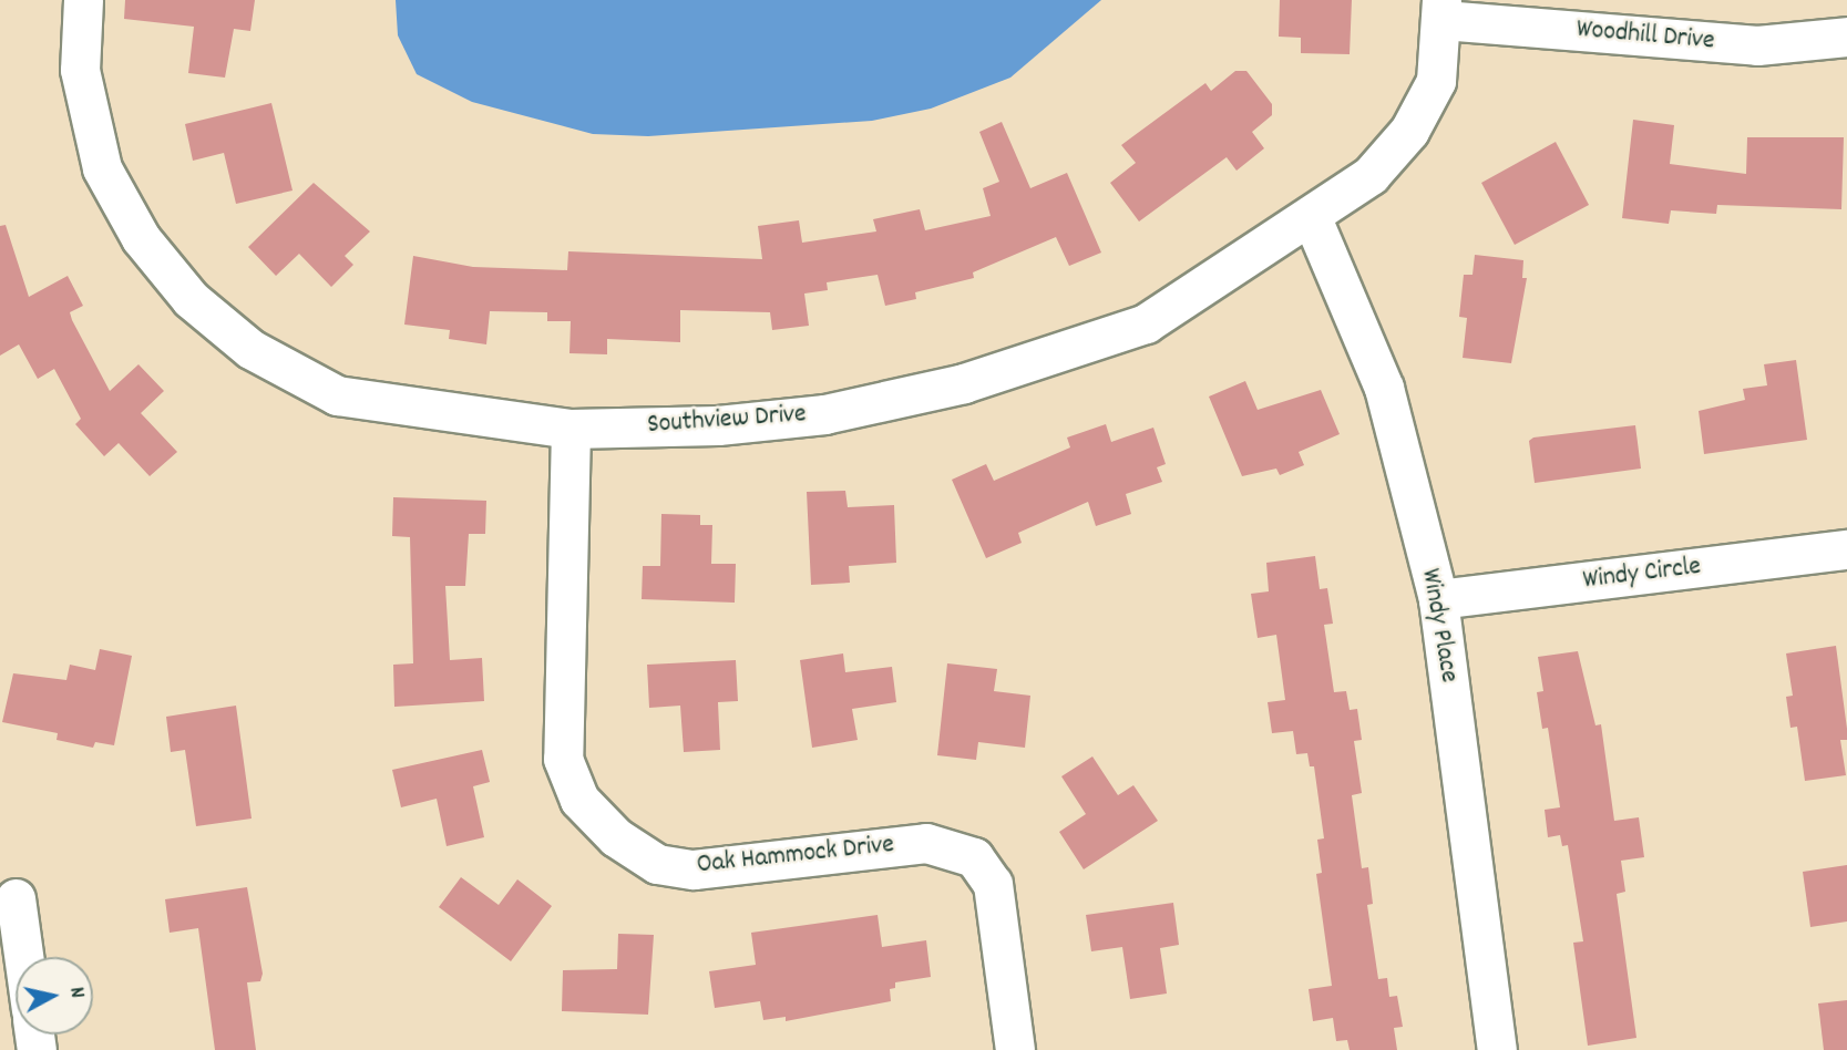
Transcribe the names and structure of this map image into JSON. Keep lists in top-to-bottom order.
{
  "streets": {
    "street": [
      "Woodhill Drive",
      "Southview Drive",
      "Windy Circle",
      "Windy Place",
      "Oak Hammock Drive"
    ]
  },
  "crossings": [
    ["Woodhill Drive", "Southview Drive"],
    ["Southview Drive", "Windy Place"],
    ["Southview Drive", "Oak Hammock Drive"],
    ["Windy Circle", "Windy Place"]
  ],
  "north": "right"
}
